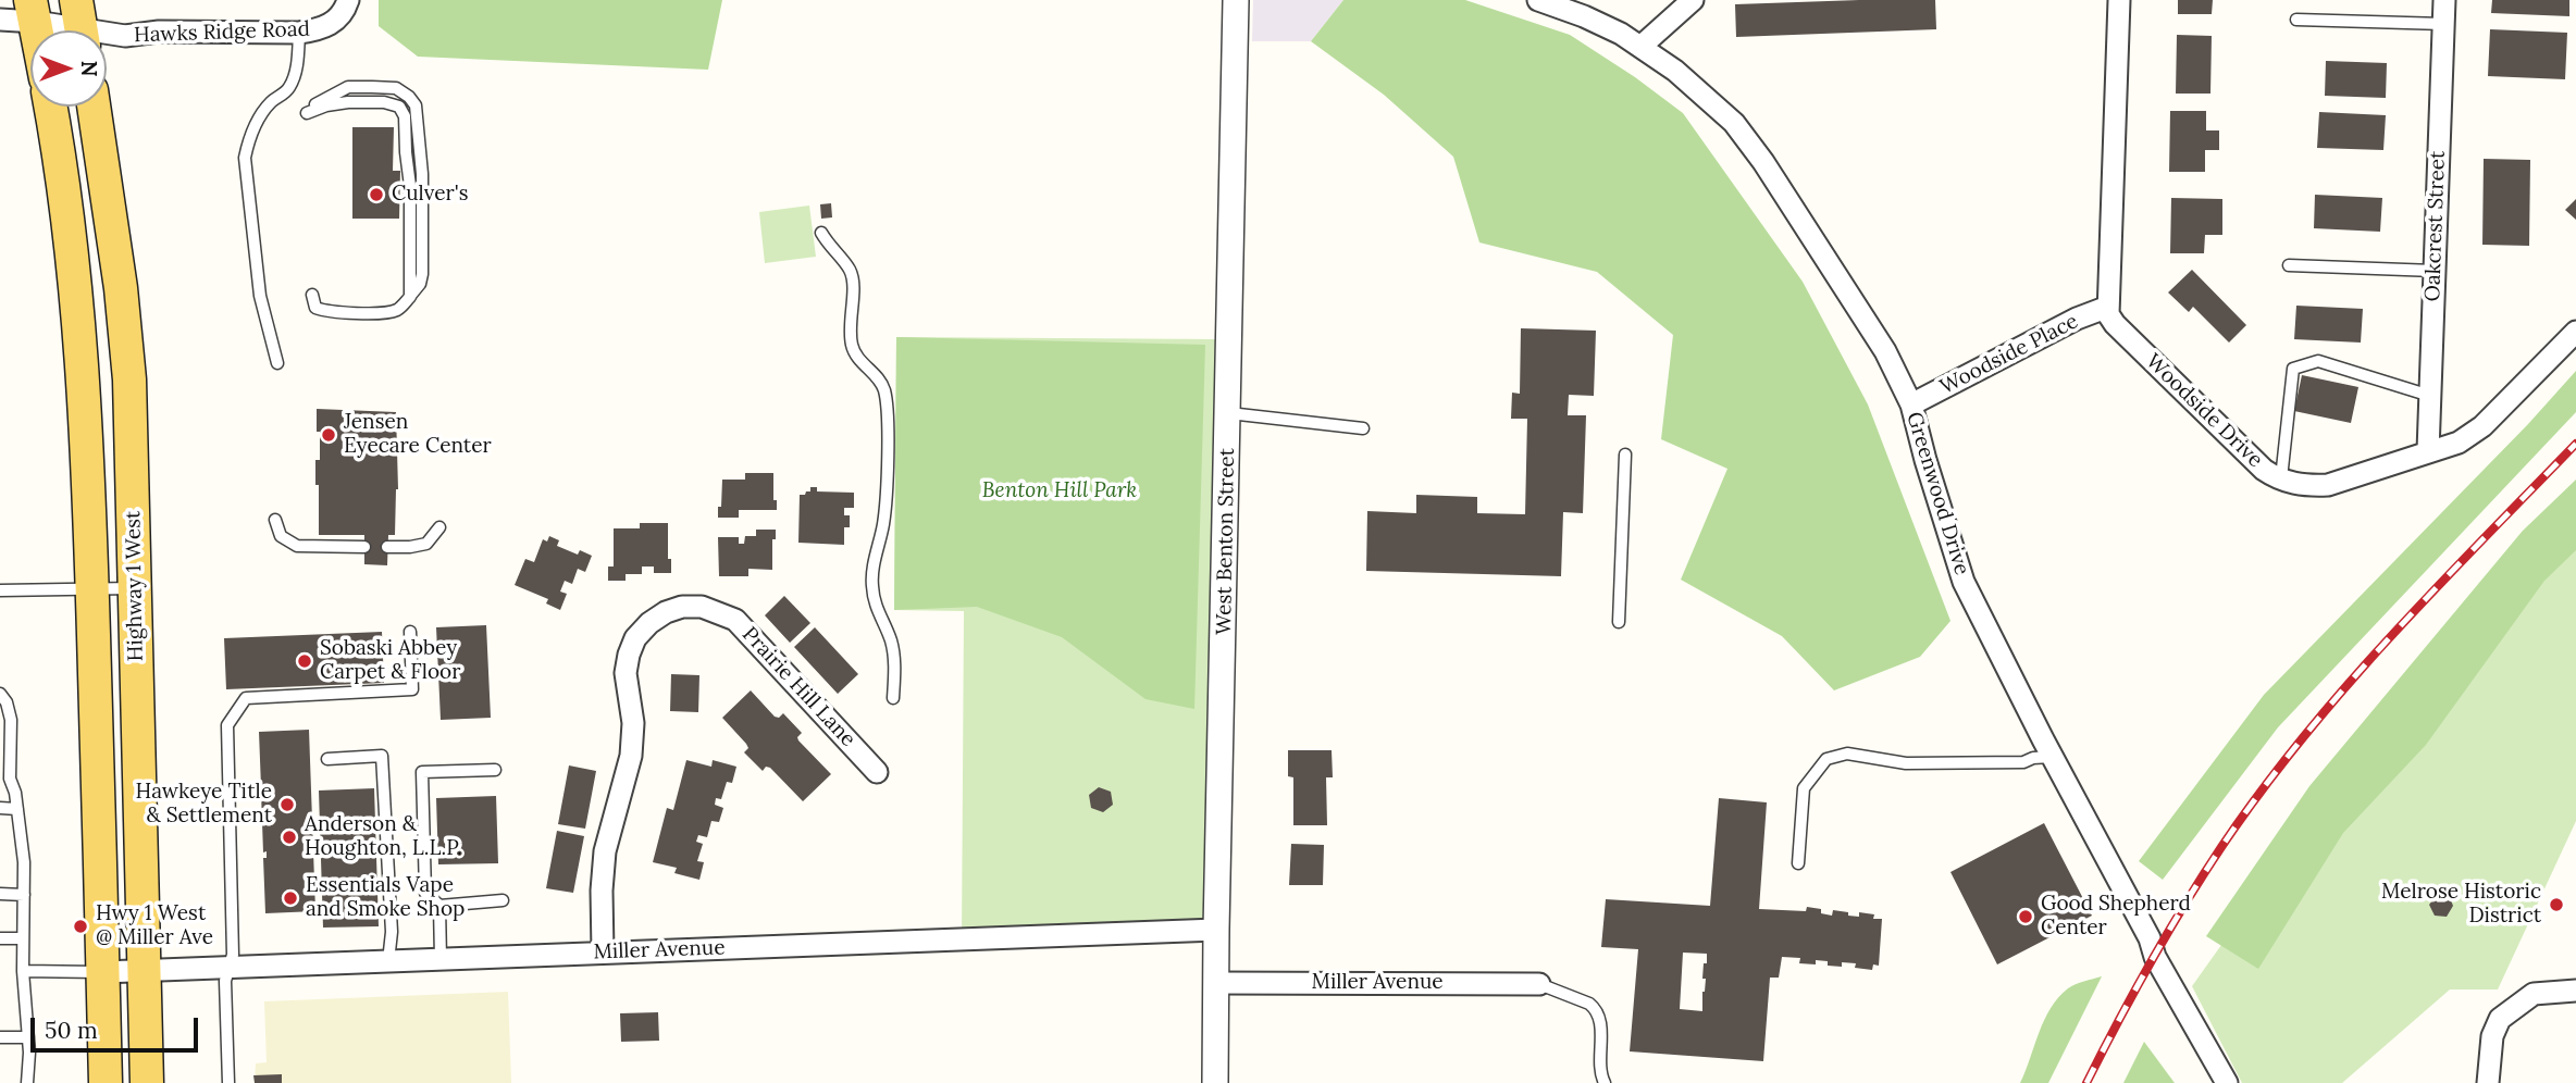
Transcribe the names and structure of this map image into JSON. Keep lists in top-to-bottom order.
{
  "streets": {
    "main road": ["Highway 1 West"],
    "street": [
      "Hawks Ridge Road",
      "Oakcrest Street",
      "Woodside Place",
      "Woodside Drive",
      "Greenwood Drive",
      "West Benton Street",
      "Prairie Hill Lane",
      "Miller Avenue"
    ]
  },
  "crossings": [
    ["Oakcrest Street", "Woodside Drive"],
    ["Woodside Place", "Woodside Drive"],
    ["Woodside Place", "Greenwood Drive"],
    ["West Benton Street", "Miller Avenue"],
    ["Highway 1 West", "Miller Avenue"],
    ["Prairie Hill Lane", "Miller Avenue"]
  ],
  "parks": ["Benton Hill Park"],
  "places": [
    "Culver's",
    "Jensen Eyecare Center",
    "Sobaski Abbey Carpet & Floor",
    "Hawkeye Title & Settlement",
    "Anderson & Houghton, L.L.P.",
    "Essentials Vape and Smoke Shop",
    "Melrose Historic District",
    "Good Shepherd Center",
    "Hwy 1 West @ Miller Ave"
  ],
  "scale_bar": "50 m",
  "north": "right"
}
